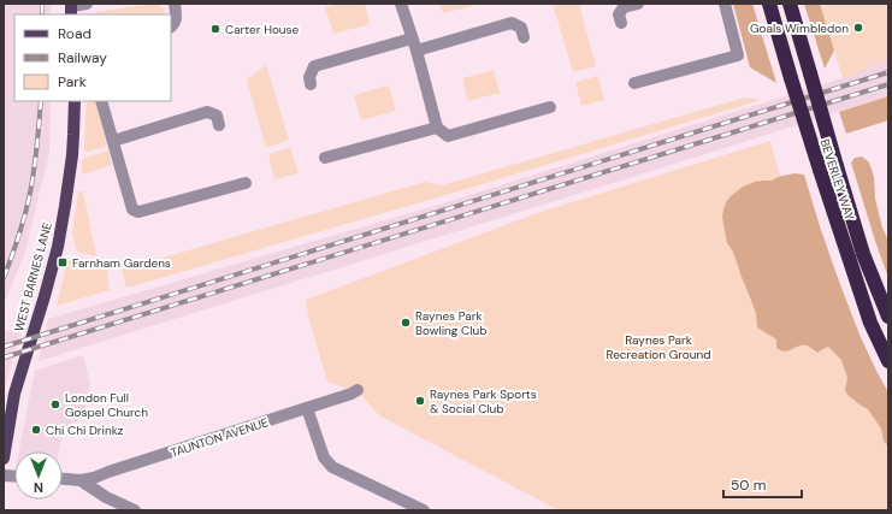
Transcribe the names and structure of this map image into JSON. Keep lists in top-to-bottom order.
{
  "streets": {
    "highway": ["BEVERLEY WAY"],
    "main road": ["WEST BARNES LANE"],
    "street": ["TAUNTON AVENUE"]
  },
  "parks": ["Raynes Park Recreation Ground"],
  "places": {
    "other": [
      "Goals Wimbledon",
      "Carter House",
      "Raynes Park Bowling Club",
      "Raynes Park Sports & Social Club",
      "London Full Gospel Church",
      "Chi Chi Drinkz"
    ],
    "transit": ["Farnham Gardens"]
  },
  "legend": ["Road", "Railway", "Park"],
  "scale_bar": "50 m",
  "north": "bottom"
}
